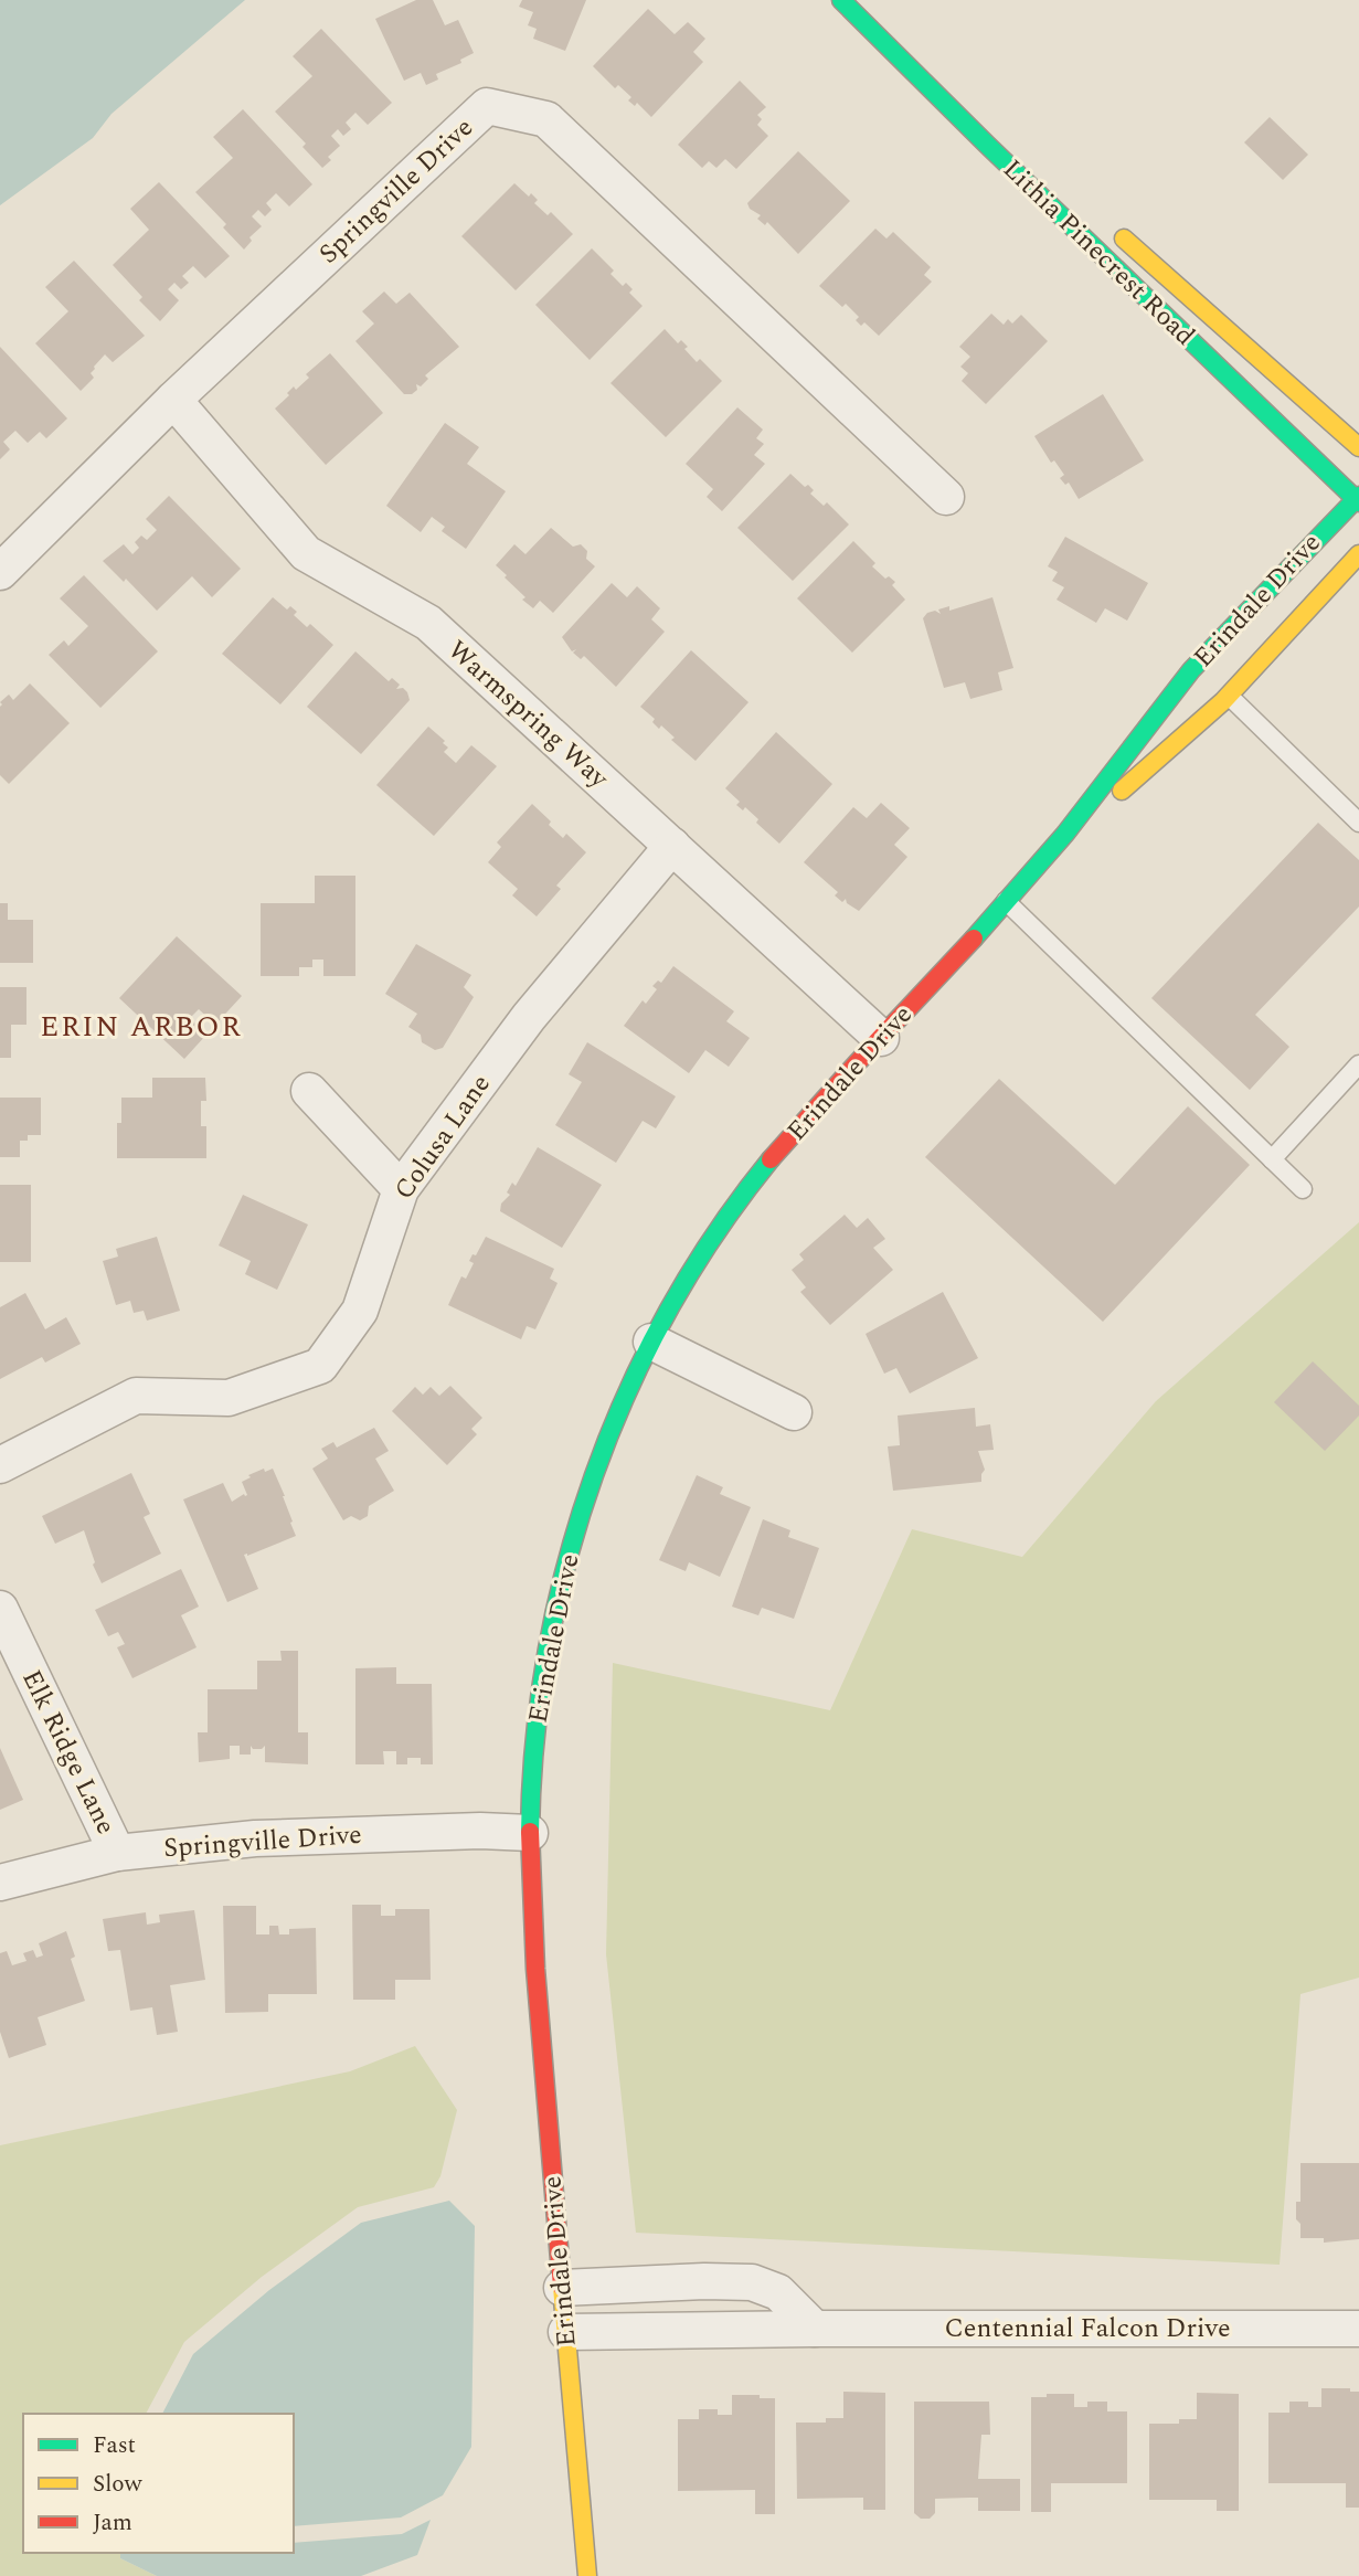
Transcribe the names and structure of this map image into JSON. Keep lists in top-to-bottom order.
{
  "streets": {
    "street": [
      "Springville Drive",
      "Lithia Pinecrest Road",
      "Erindale Drive",
      "Warmspring Way",
      "Colusa Lane",
      "Elk Ridge Lane",
      "Centennial Falcon Drive"
    ]
  },
  "crossings": [
    ["Springville Drive", "Erindale Drive"],
    ["Springville Drive", "Warmspring Way"],
    ["Springville Drive", "Elk Ridge Lane"],
    ["Lithia Pinecrest Road", "Erindale Drive"],
    ["Erindale Drive", "Warmspring Way"],
    ["Erindale Drive", "Centennial Falcon Drive"],
    ["Warmspring Way", "Colusa Lane"]
  ],
  "districts": ["ERIN ARBOR"],
  "legend": ["Fast", "Slow", "Jam"]
}
